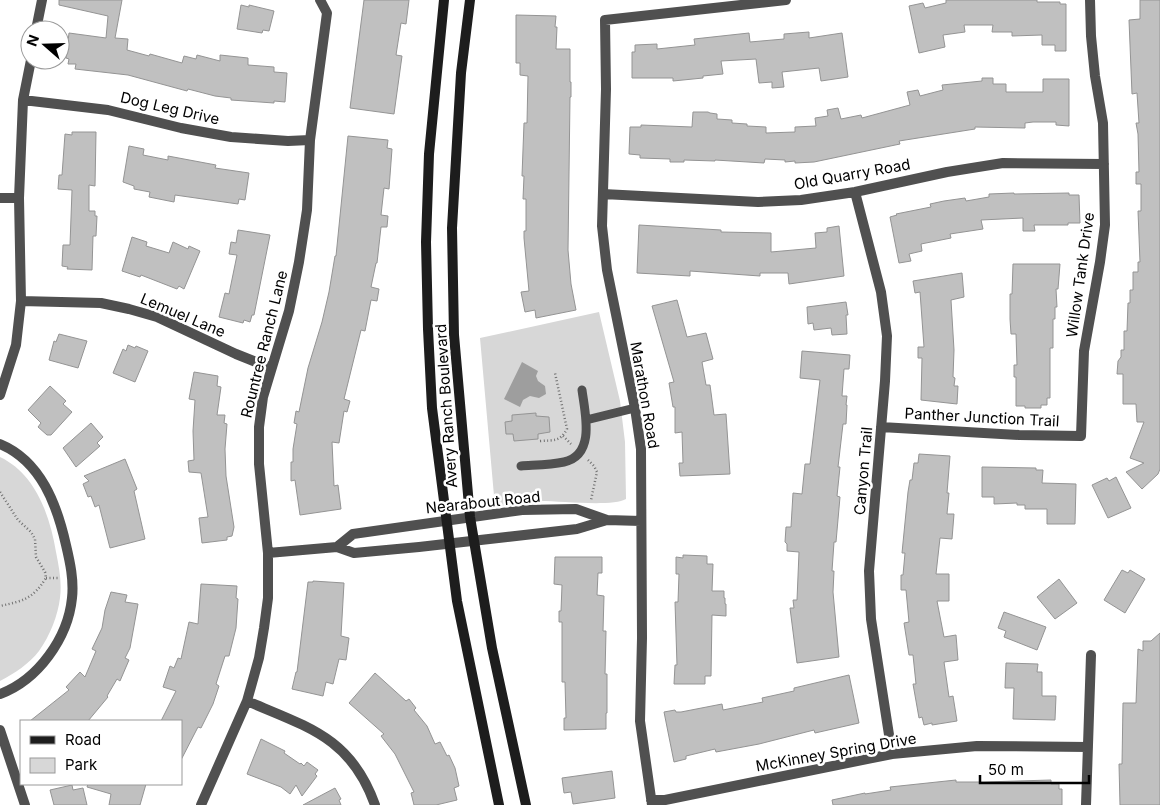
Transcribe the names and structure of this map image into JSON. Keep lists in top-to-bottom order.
{
  "streets": {
    "main road": ["Avery Ranch Boulevard"],
    "street": [
      "Dog Leg Drive",
      "Old Quarry Road",
      "Willow Tank Drive",
      "Lemuel Lane",
      "Rountree Ranch Lane",
      "Marathon Road",
      "Panther Junction Trail",
      "Canyon Trail",
      "Nearabout Road",
      "McKinney Spring Drive"
    ]
  },
  "crossings": [
    ["Dog Leg Drive", "Rountree Ranch Lane"],
    ["Old Quarry Road", "Willow Tank Drive"],
    ["Old Quarry Road", "Marathon Road"],
    ["Old Quarry Road", "Canyon Trail"],
    ["Willow Tank Drive", "Panther Junction Trail"],
    ["Lemuel Lane", "Rountree Ranch Lane"],
    ["Rountree Ranch Lane", "Nearabout Road"],
    ["Marathon Road", "Nearabout Road"],
    ["Marathon Road", "McKinney Spring Drive"],
    ["Avery Ranch Boulevard", "Nearabout Road"],
    ["Panther Junction Trail", "Canyon Trail"],
    ["Canyon Trail", "McKinney Spring Drive"]
  ],
  "legend": ["Road", "Park"],
  "scale_bar": "50 m",
  "north": "left"
}
